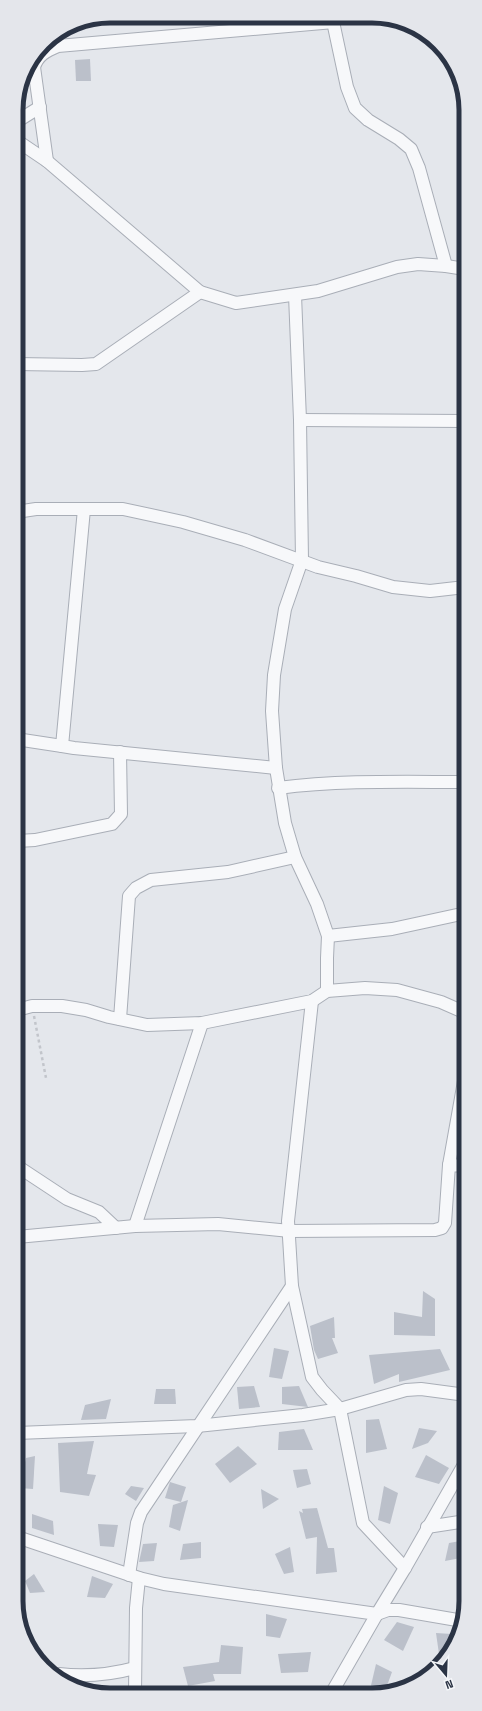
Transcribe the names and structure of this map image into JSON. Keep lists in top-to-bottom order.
{
  "north": "bottom"
}
